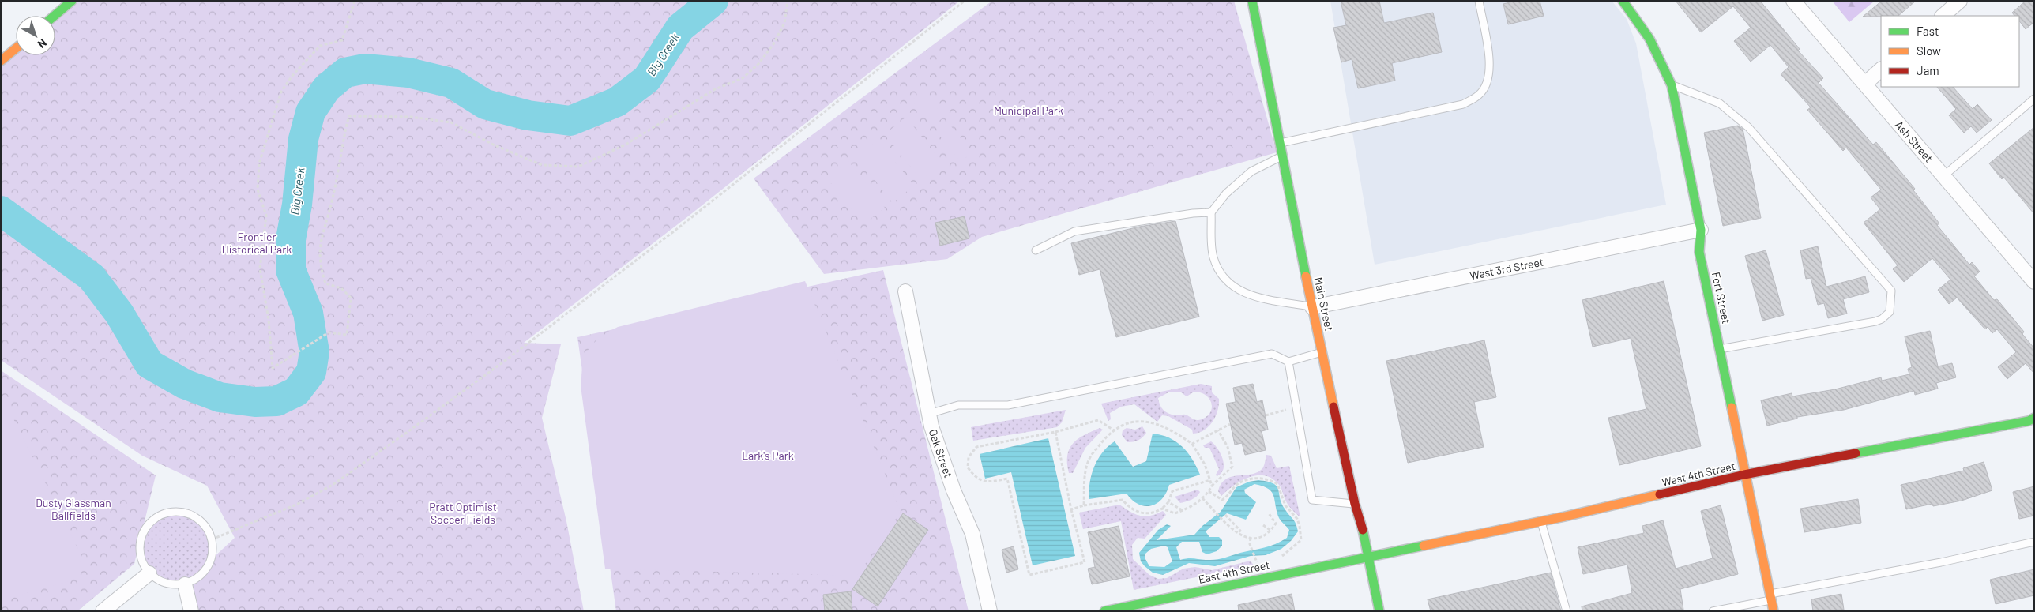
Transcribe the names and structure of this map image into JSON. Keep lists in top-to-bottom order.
{
  "streets": {
    "main road": [
      "Fort Street",
      "Main Street",
      "West 4th Street",
      "East 4th Street"
    ],
    "street": ["Ash Street", "West 3rd Street", "Oak Street"]
  },
  "crossings": [
    ["West 3rd Street", "Fort Street"],
    ["West 3rd Street", "Main Street"],
    ["Fort Street", "West 4th Street"],
    ["Main Street", "West 4th Street"],
    ["Main Street", "East 4th Street"],
    ["West 4th Street", "East 4th Street"]
  ],
  "water": ["Big Creek"],
  "parks": [
    "Municipal Park",
    "Frontier Historical Park",
    "Lark's Park",
    "Dusty Glassman Ballfields",
    "Pratt Optimist Soccer Fields"
  ],
  "legend": ["Fast", "Slow", "Jam"],
  "north": "bottom right"
}
